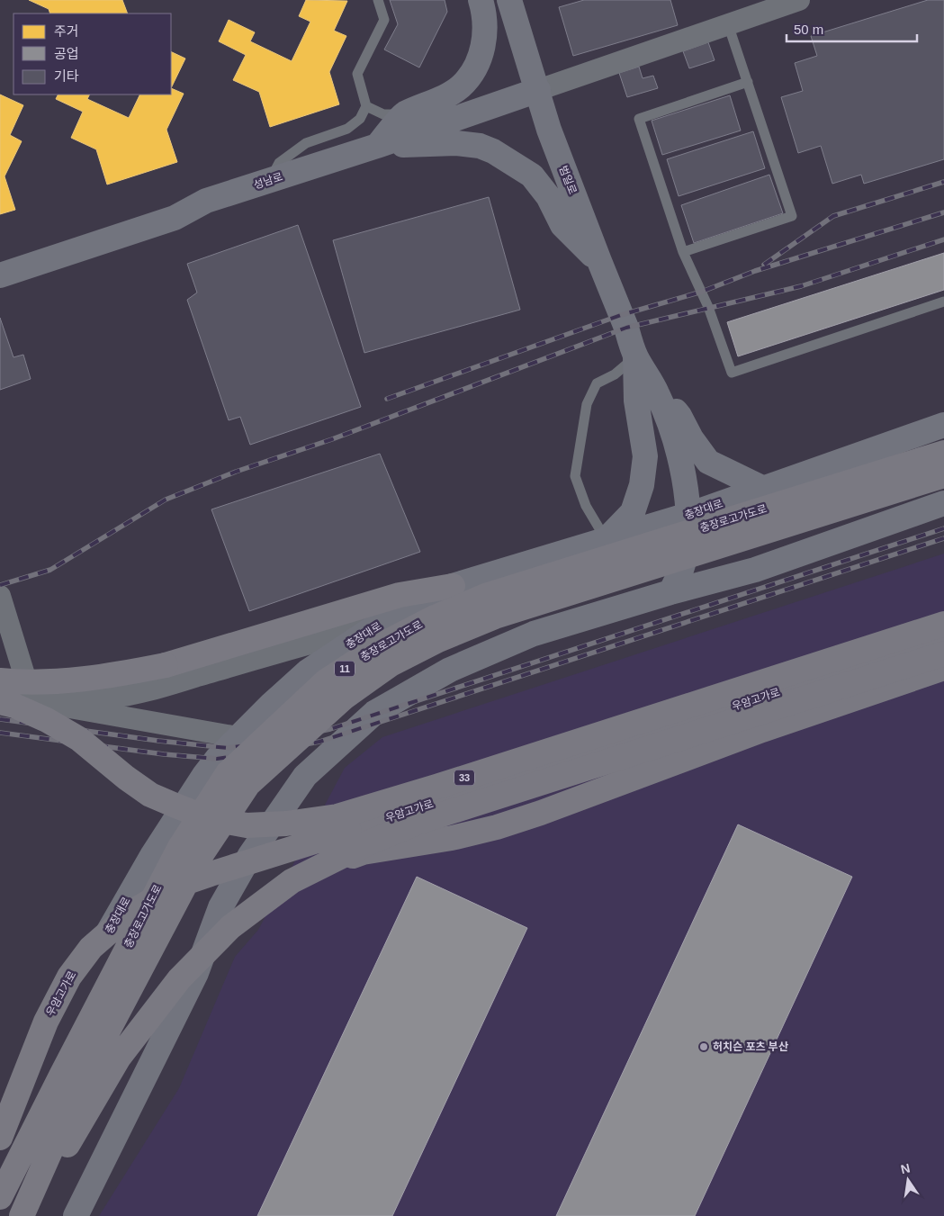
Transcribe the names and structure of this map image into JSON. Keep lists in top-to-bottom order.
{
  "streets": {
    "highway": [
      "충장로고가도로",
      "11",
      "우암고가로",
      "33"
    ],
    "main road": ["범일로", "성남로", "충장대로"]
  },
  "crossings": [
    ["범일로", "성남로"]
  ],
  "places": ["허치슨 포츠 부산"],
  "legend": ["주거", "공업", "기타"],
  "scale_bar": "50 m",
  "north": "top"
}
